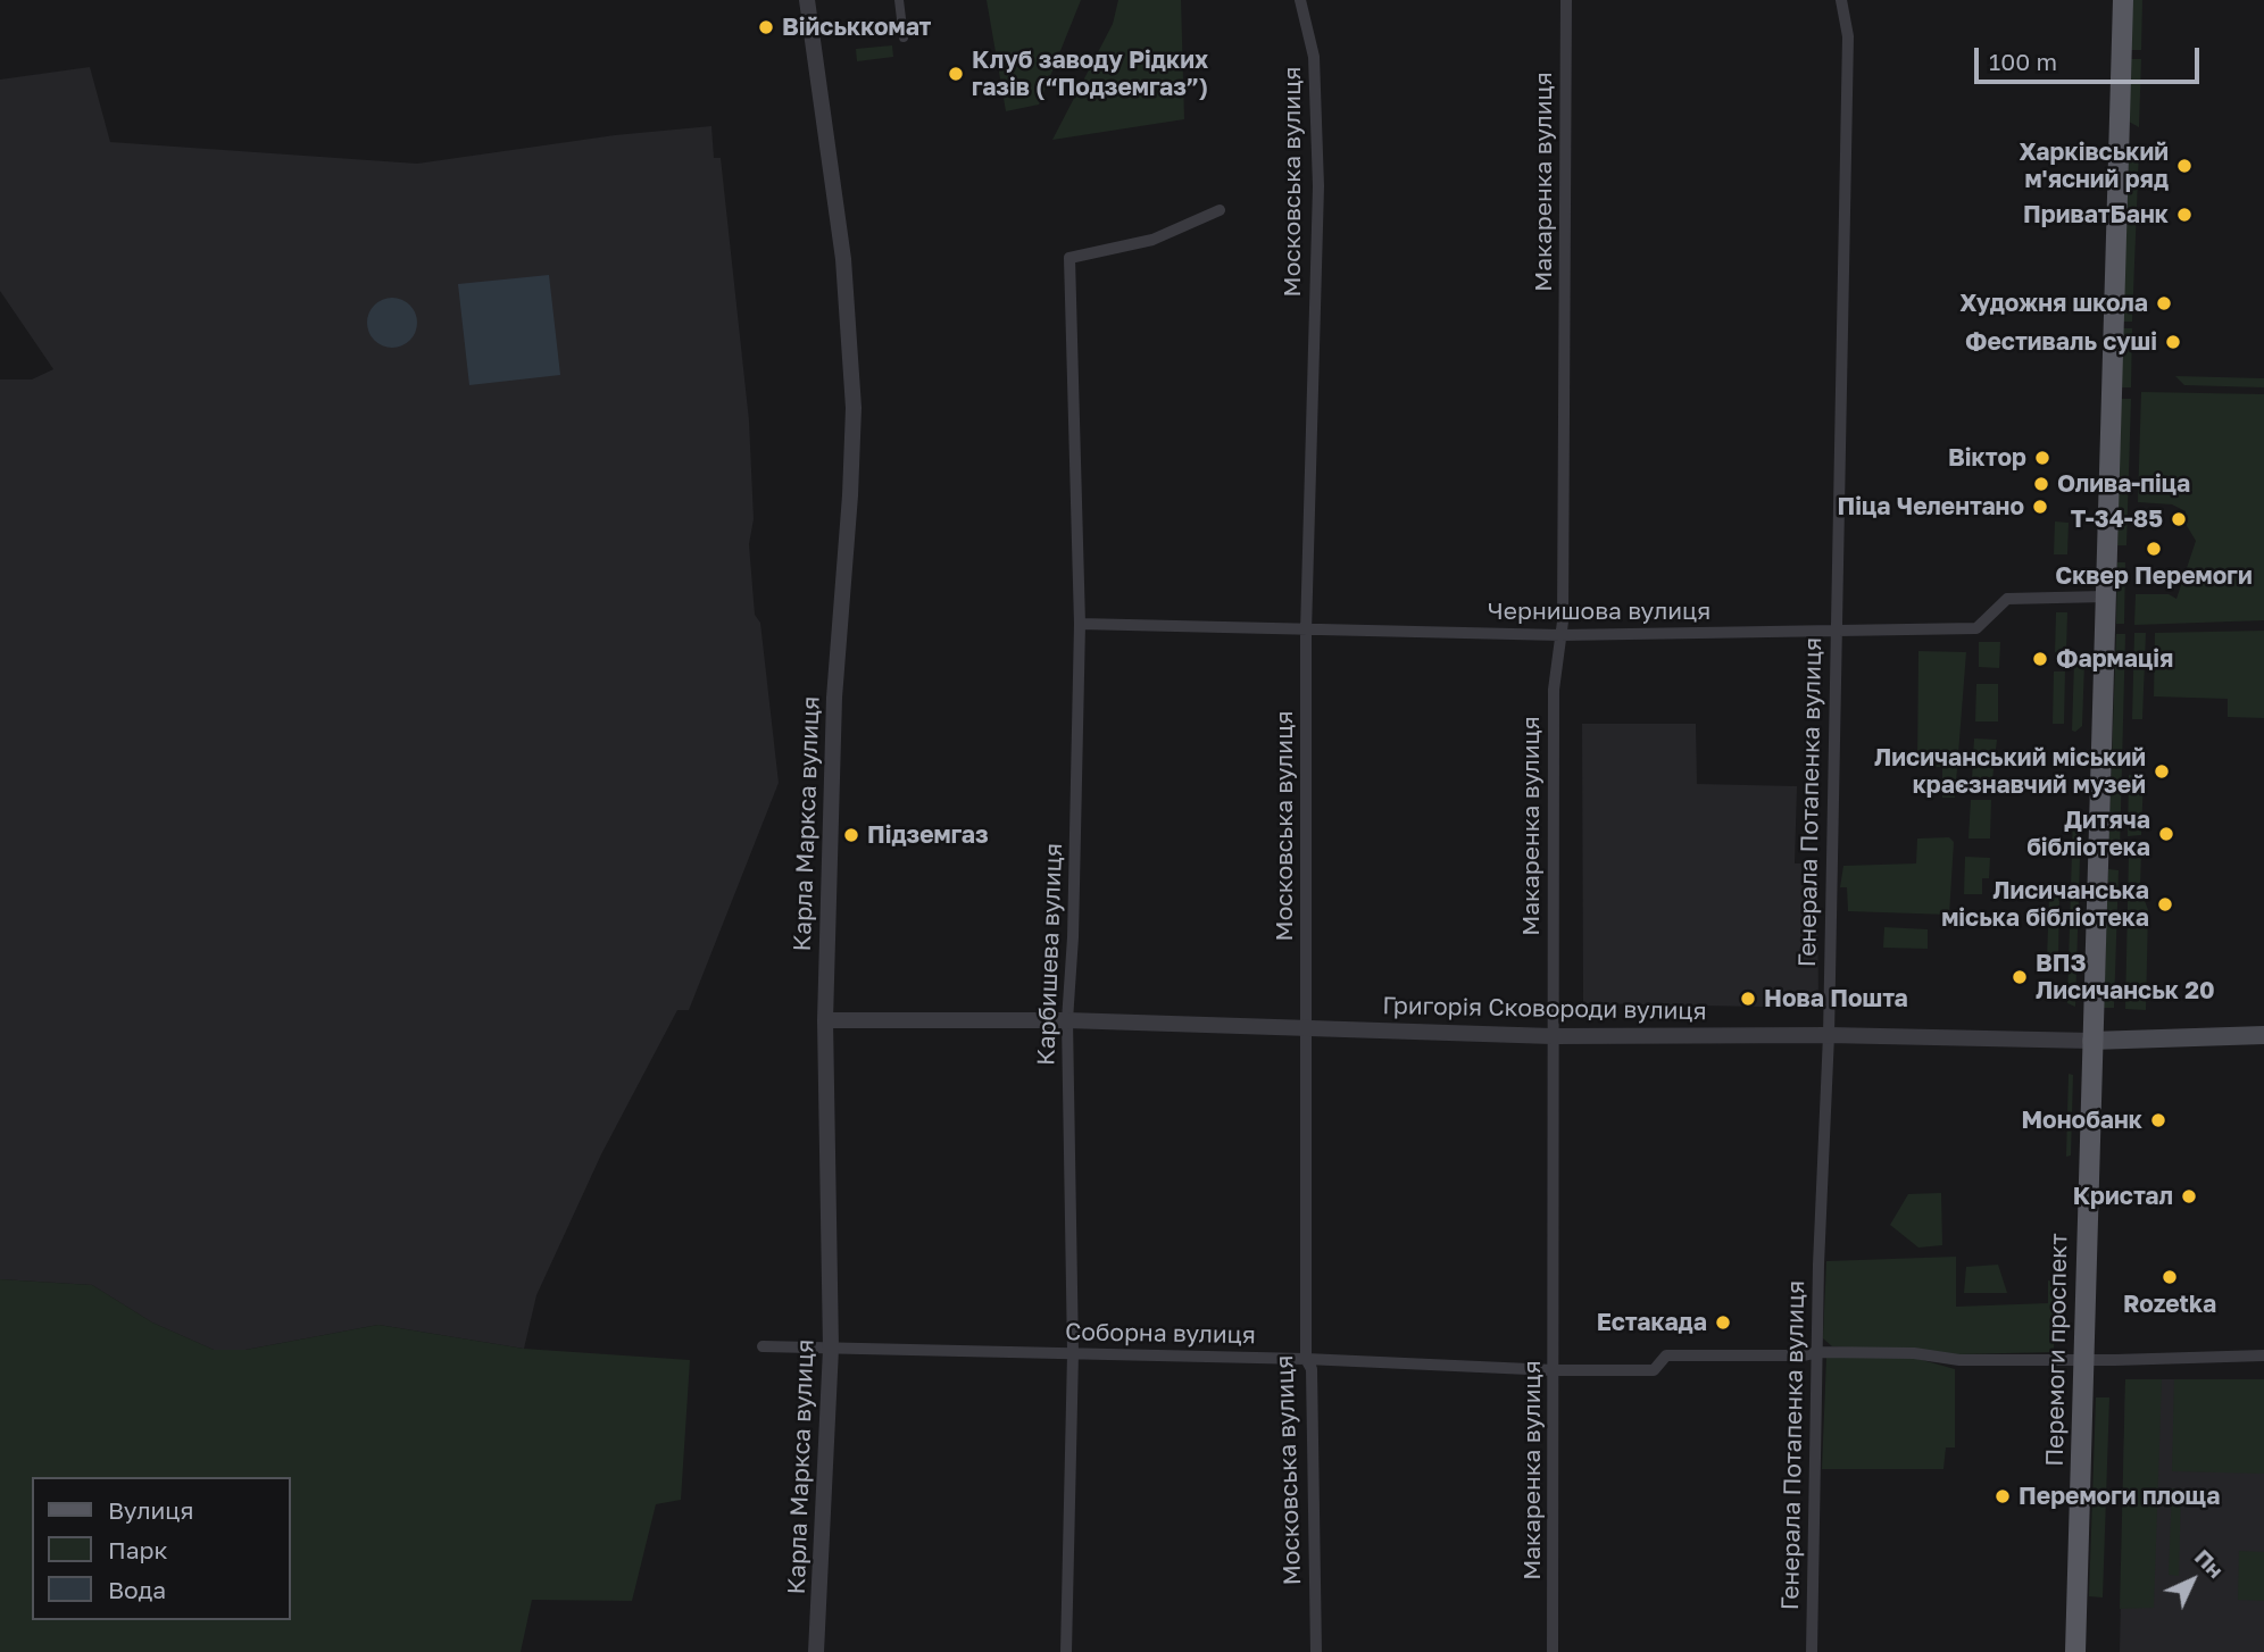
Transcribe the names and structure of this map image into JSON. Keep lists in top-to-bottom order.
{
  "streets": {
    "main road": ["Григорія Сковороди вулиця", "Перемоги проспект"],
    "street": [
      "Московська вулиця",
      "Макаренка вулиця",
      "Чернишова вулиця",
      "Генерала Потапенка вулиця",
      "Карла Маркса вулиця",
      "Карбишева вулиця",
      "Соборна вулиця"
    ]
  },
  "crossings": [
    ["Московська вулиця", "Чернишова вулиця"],
    ["Московська вулиця", "Григорія Сковороди вулиця"],
    ["Московська вулиця", "Соборна вулиця"],
    ["Макаренка вулиця", "Чернишова вулиця"],
    ["Макаренка вулиця", "Григорія Сковороди вулиця"],
    ["Макаренка вулиця", "Соборна вулиця"],
    ["Чернишова вулиця", "Генерала Потапенка вулиця"],
    ["Чернишова вулиця", "Карбишева вулиця"],
    ["Чернишова вулиця", "Перемоги проспект"],
    ["Генерала Потапенка вулиця", "Григорія Сковороди вулиця"],
    ["Генерала Потапенка вулиця", "Соборна вулиця"],
    ["Карла Маркса вулиця", "Григорія Сковороди вулиця"],
    ["Карла Маркса вулиця", "Соборна вулиця"],
    ["Карбишева вулиця", "Григорія Сковороди вулиця"],
    ["Карбишева вулиця", "Соборна вулиця"],
    ["Григорія Сковороди вулиця", "Перемоги проспект"],
    ["Соборна вулиця", "Перемоги проспект"]
  ],
  "places": [
    "Військкомат",
    "Клуб заводу Рідких газів (“Подземгаз”)",
    "Харківський м'ясний ряд",
    "ПриватБанк",
    "Художня школа",
    "Фестиваль суші",
    "Віктор",
    "Олива-піца",
    "Піца Челентано",
    "Т-34-85",
    "Сквер Перемоги",
    "Фармація",
    "Лисичанський міський краєзнавчий музей",
    "Дитяча бiблiотека",
    "Підземгаз",
    "Лисичанська мiська бiблiотека",
    "ВПЗ Лисичанськ 20",
    "Нова Пошта",
    "Монобанк",
    "Кристал",
    "Rozetka",
    "Естакада",
    "Перемоги площа"
  ],
  "legend": ["Вулиця", "Парк", "Вода"],
  "scale_bar": "100 m",
  "north": "top right"
}
